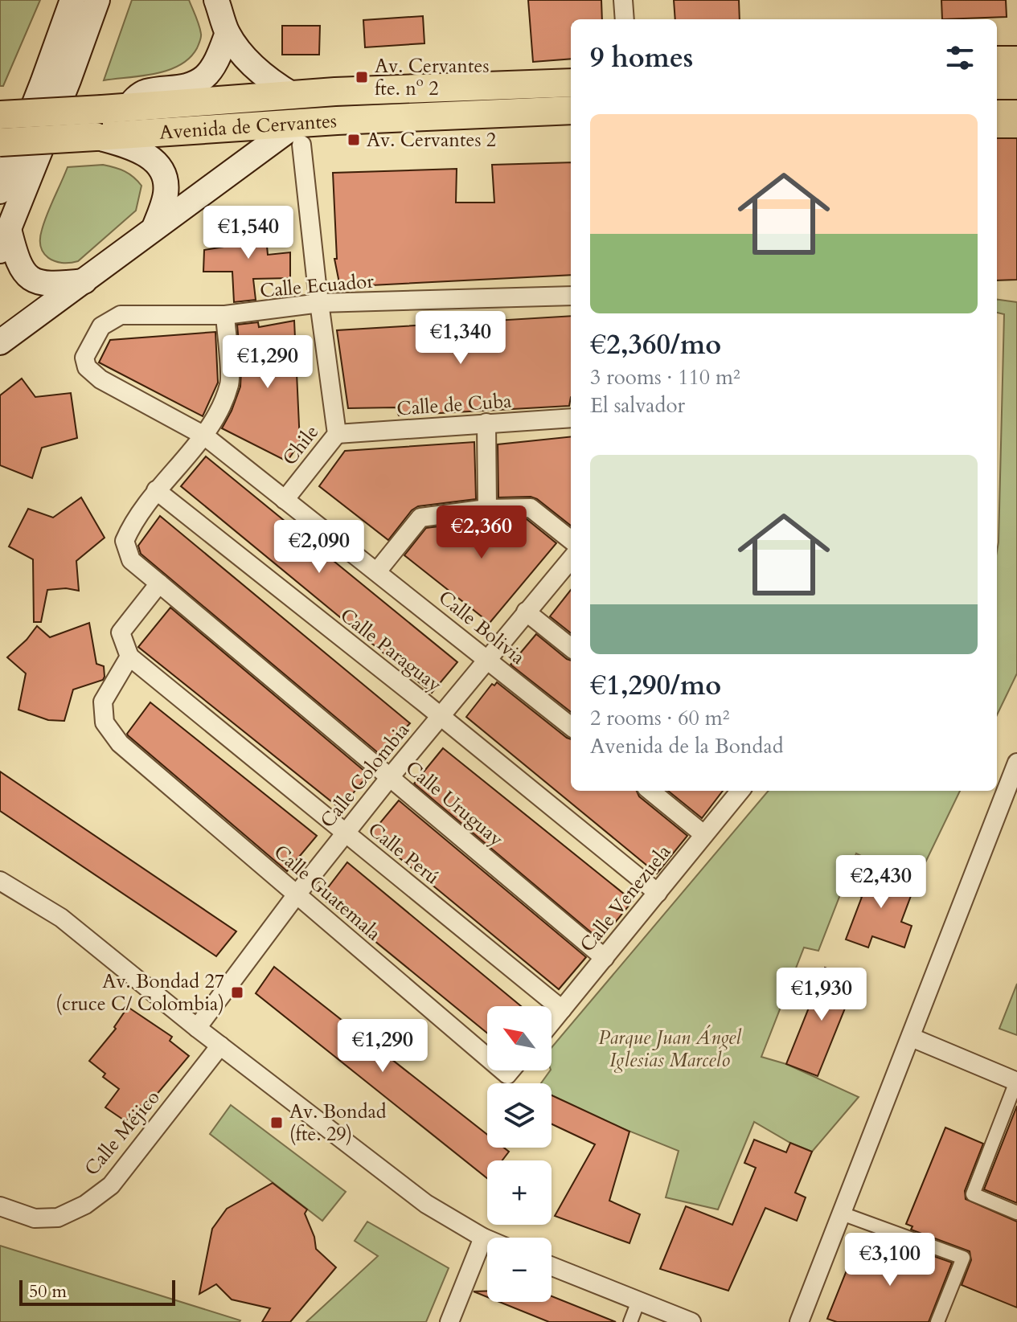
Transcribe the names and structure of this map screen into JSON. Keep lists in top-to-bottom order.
{
  "streets": {
    "main road": ["Avenida de Cervantes"],
    "street": [
      "Calle Ecuador",
      "Calle de Cuba",
      "Chile",
      "Calle Bolivia",
      "Calle Paraguay",
      "Calle Colombia",
      "Calle Uruguay",
      "Calle Perú",
      "Calle Guatemala",
      "Calle Venezuela",
      "Calle Méjico"
    ]
  },
  "crossings": [
    ["Avenida de Cervantes", "Chile"],
    ["Calle Ecuador", "Chile"],
    ["Calle Ecuador", "Calle Bolivia"],
    ["Calle de Cuba", "Chile"],
    ["Chile", "Calle Bolivia"],
    ["Calle Bolivia", "Calle Colombia"],
    ["Calle Paraguay", "Calle Colombia"],
    ["Calle Paraguay", "Calle Uruguay"],
    ["Calle Paraguay", "Calle Venezuela"],
    ["Calle Colombia", "Calle Uruguay"],
    ["Calle Colombia", "Calle Perú"],
    ["Calle Colombia", "Calle Guatemala"],
    ["Calle Uruguay", "Calle Venezuela"],
    ["Calle Perú", "Calle Guatemala"],
    ["Calle Perú", "Calle Venezuela"]
  ],
  "parks": ["Parque Juan Ángel Iglesias Marcelo"],
  "places": {
    "transit": [
      "Av. Cervantes fte. nº 2",
      "Av. Cervantes 2",
      "Av. Bondad 27 (cruce C/ Colombia)",
      "Av. Bondad (fte. 29)"
    ]
  },
  "scale_bar": "50 m",
  "north": "top left",
  "page": {
    "heading": "9 homes",
    "list": [
      {
        "name": "€2,360/mo",
        "note": "3 rooms · 110 m² · El salvador"
      },
      {
        "name": "€1,290/mo",
        "note": "2 rooms · 60 m² · Avenida de la Bondad"
      }
    ],
    "price": [
      "€1,540",
      "€1,340",
      "€1,290",
      "€2,360",
      "€2,090",
      "€2,430",
      "€1,930",
      "€1,290",
      "€3,100"
    ],
    "map_buttons": ["+", "−"],
    "scale": "50 m"
  }
}
